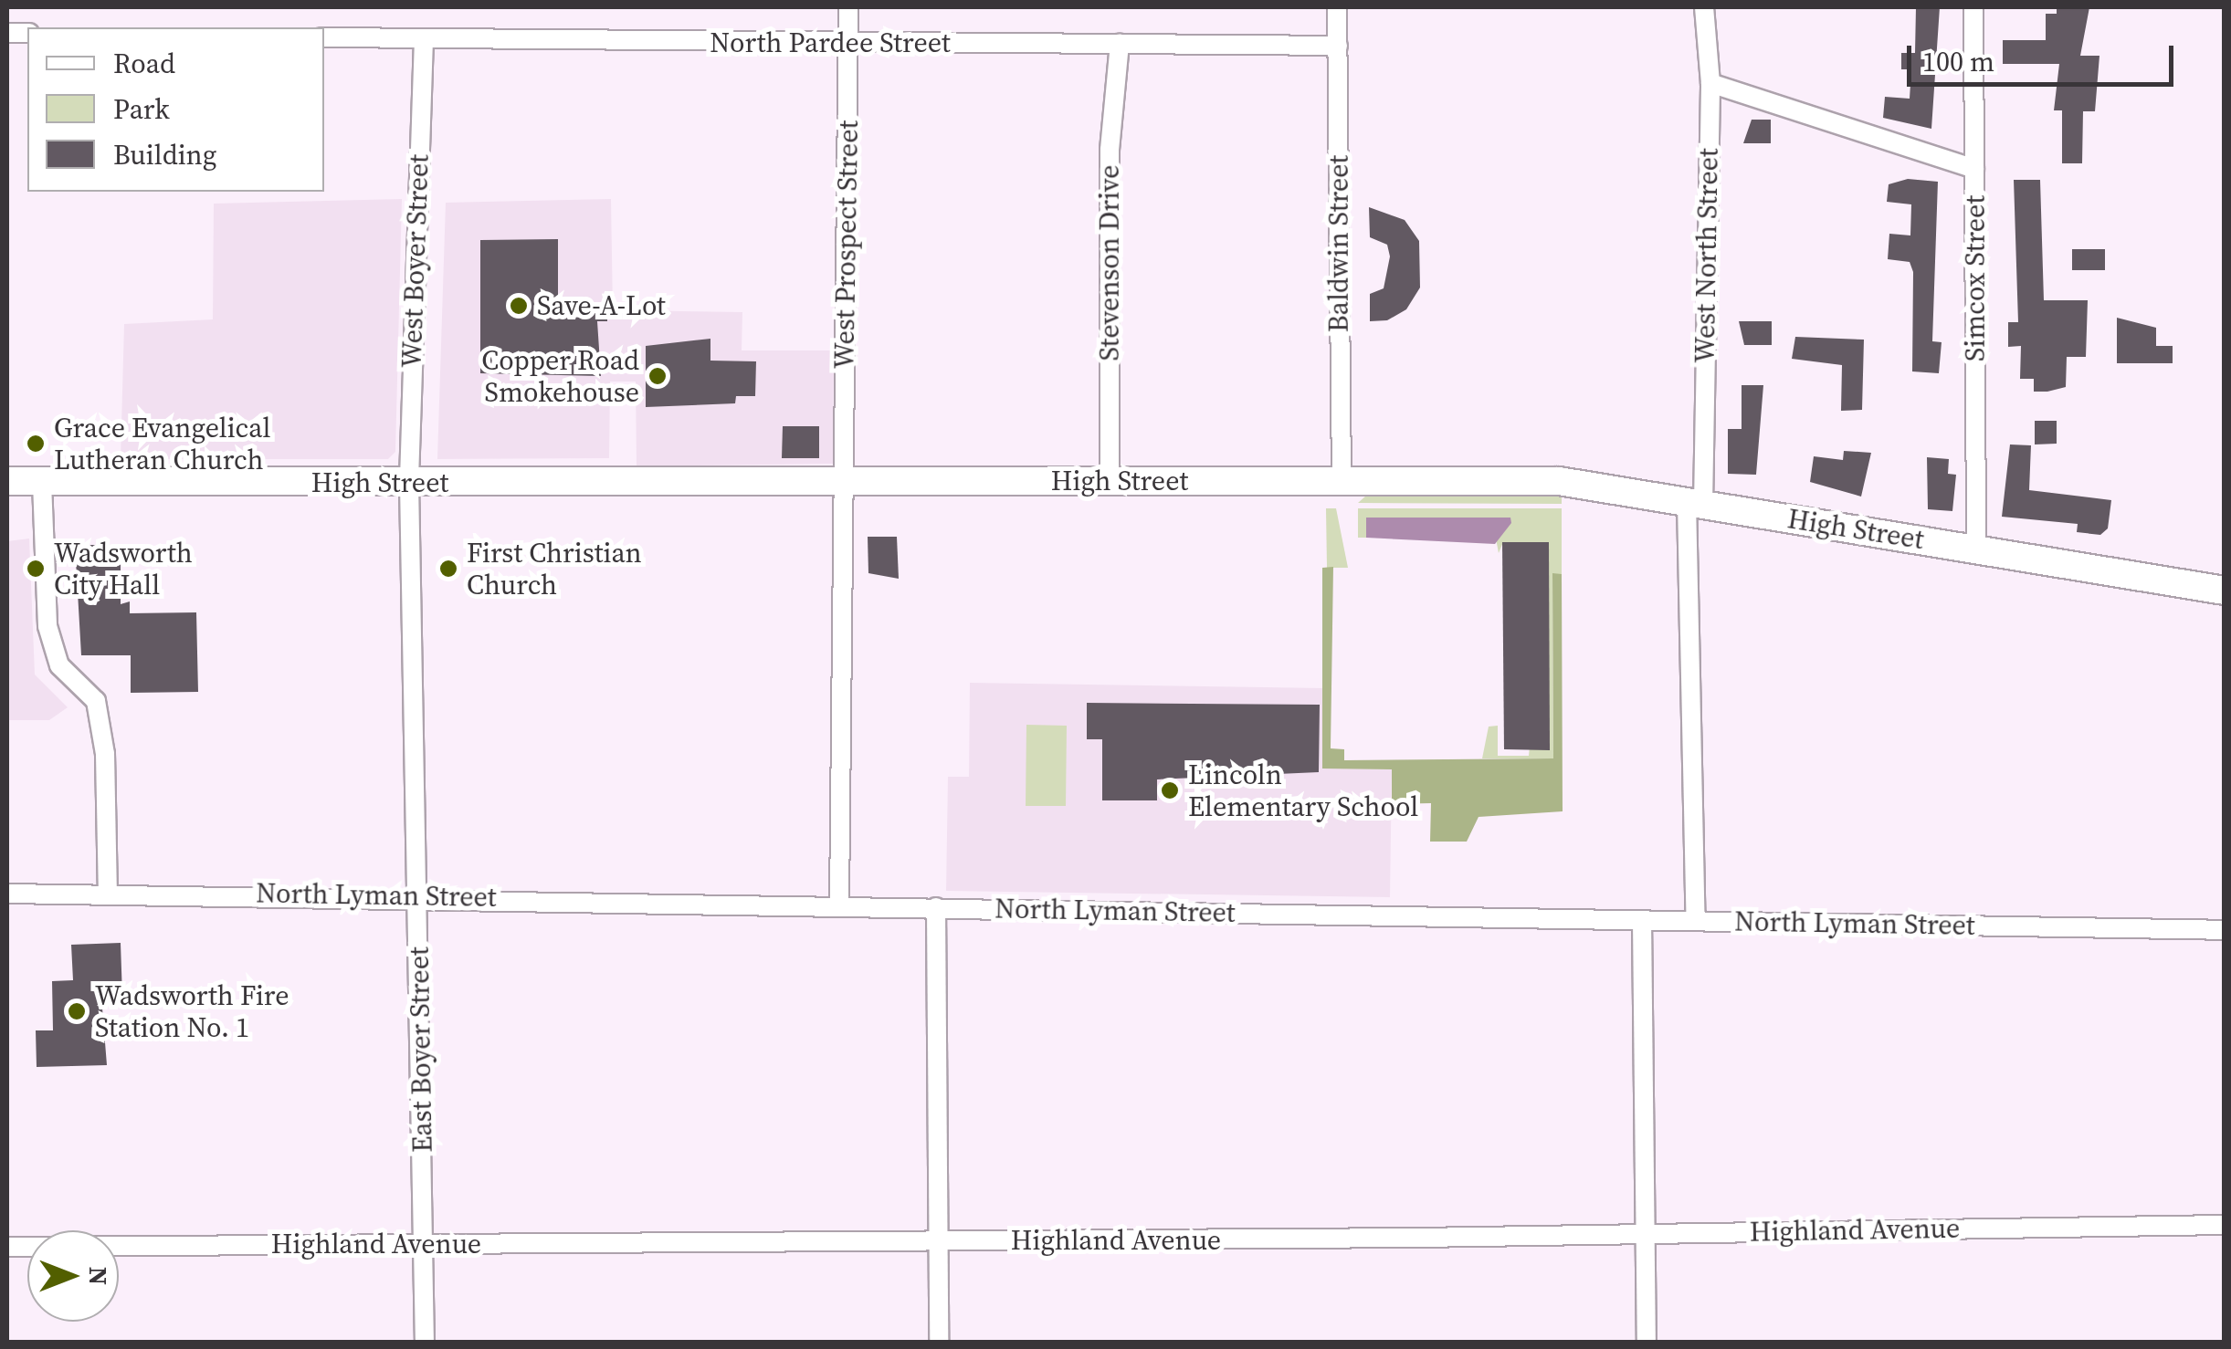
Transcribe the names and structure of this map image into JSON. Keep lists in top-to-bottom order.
{
  "streets": {
    "main road": ["High Street"],
    "street": [
      "North Pardee Street",
      "Baldwin Street",
      "West Prospect Street",
      "West North Street",
      "West Boyer Street",
      "Stevenson Drive",
      "Simcox Street",
      "North Lyman Street",
      "East Boyer Street",
      "Highland Avenue"
    ]
  },
  "crossings": [
    ["North Pardee Street", "Baldwin Street"],
    ["North Pardee Street", "West Prospect Street"],
    ["North Pardee Street", "West Boyer Street"],
    ["North Pardee Street", "Stevenson Drive"],
    ["Baldwin Street", "High Street"],
    ["West Prospect Street", "High Street"],
    ["West Prospect Street", "North Lyman Street"],
    ["West North Street", "High Street"],
    ["West North Street", "North Lyman Street"],
    ["West Boyer Street", "High Street"],
    ["West Boyer Street", "East Boyer Street"],
    ["Stevenson Drive", "High Street"],
    ["Simcox Street", "High Street"],
    ["High Street", "East Boyer Street"],
    ["North Lyman Street", "East Boyer Street"],
    ["East Boyer Street", "Highland Avenue"]
  ],
  "places": [
    "Save-A-Lot",
    "Copper Road Smokehouse",
    "Grace Evangelical Lutheran Church",
    "Wadsworth City Hall",
    "First Christian Church",
    "Lincoln Elementary School",
    "Wadsworth Fire Station No. 1"
  ],
  "legend": ["Road", "Park", "Building"],
  "scale_bar": "100 m",
  "north": "right"
}
